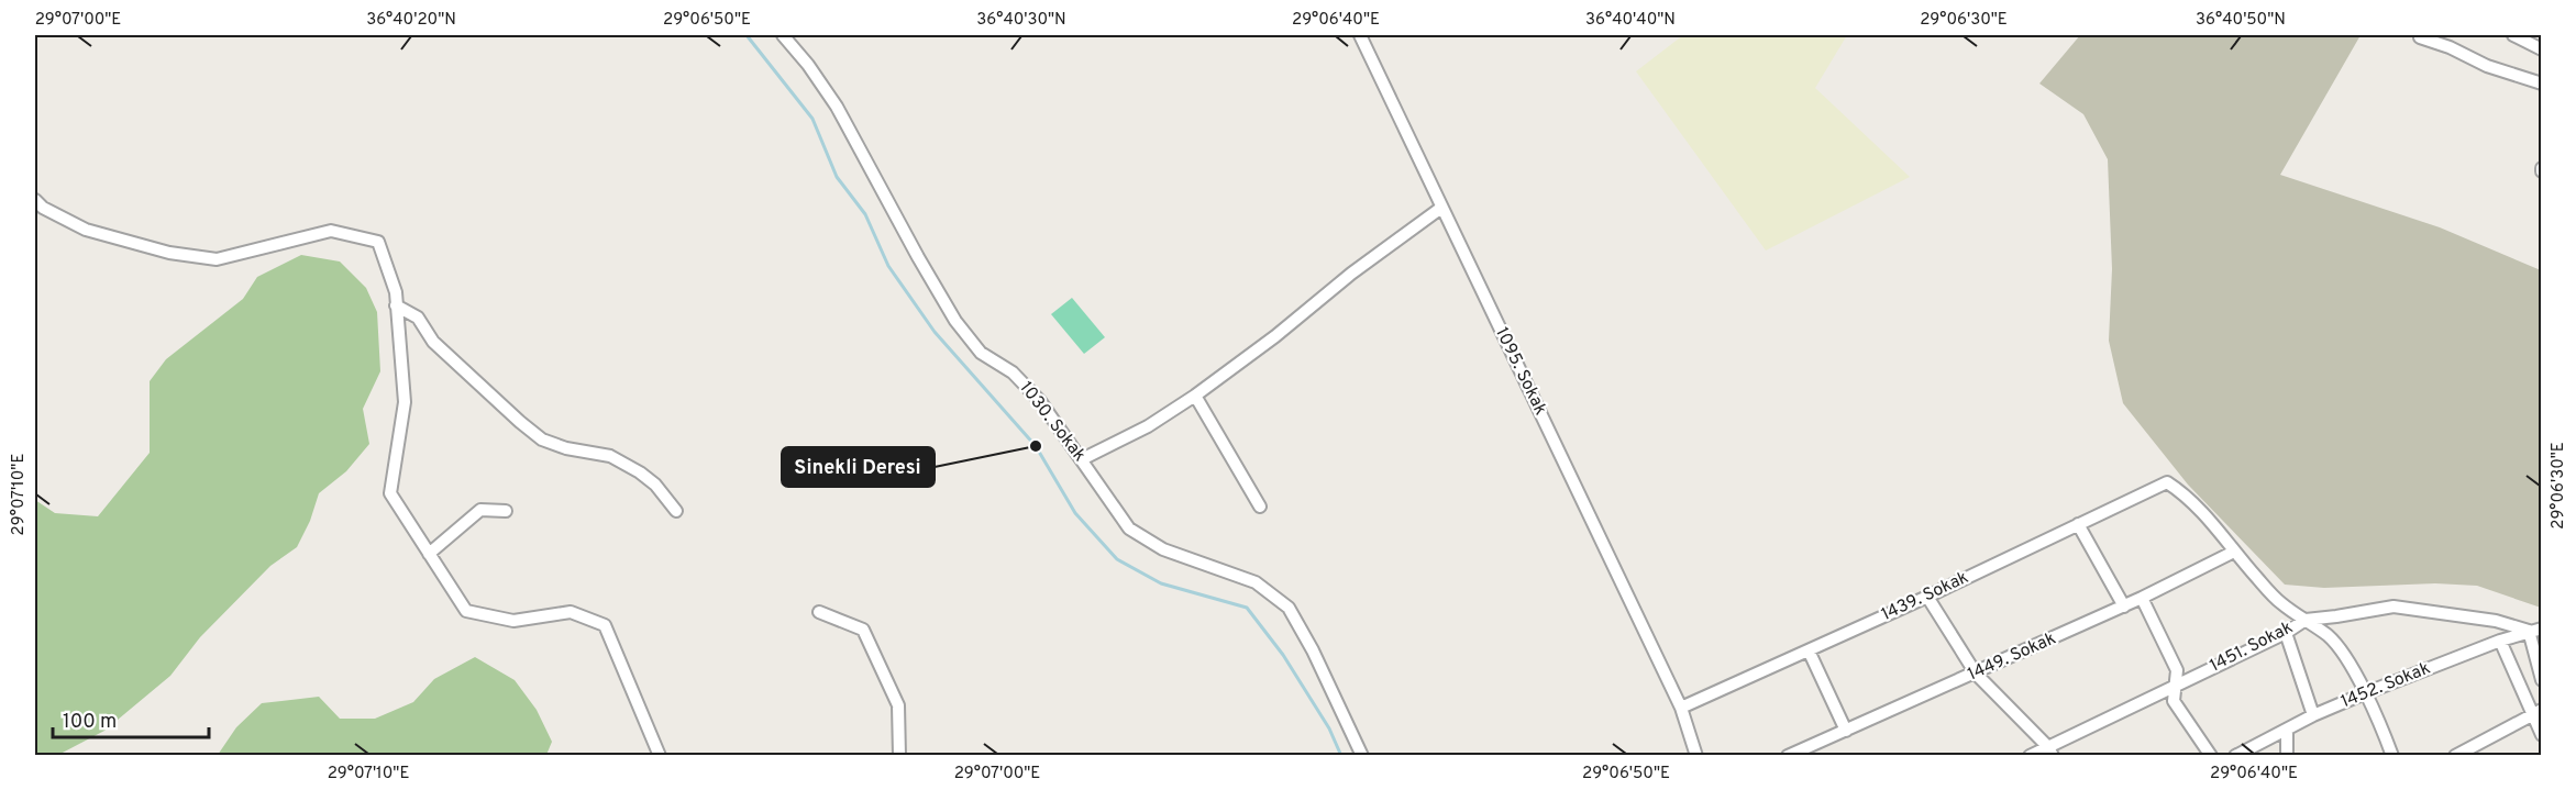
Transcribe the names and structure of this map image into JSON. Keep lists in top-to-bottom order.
{
  "streets": {
    "street": [
      "1095. Sokak",
      "1030. Sokak",
      "1439. Sokak",
      "1451. Sokak",
      "1449. Sokak",
      "1452. Sokak"
    ]
  },
  "crossings": [
    ["1095. Sokak", "1439. Sokak"],
    ["1439. Sokak", "1449. Sokak"],
    ["1451. Sokak", "1452. Sokak"]
  ],
  "places": ["Sinekli Deresi"],
  "scale_bar": "100 m",
  "coordinates": [
    "29°07'00\"E",
    "36°40'20\"N",
    "29°06'50\"E",
    "36°40'30\"N",
    "29°06'40\"E",
    "36°40'40\"N",
    "29°06'30\"E",
    "36°40'50\"N",
    "29°07'10\"E"
  ]
}
